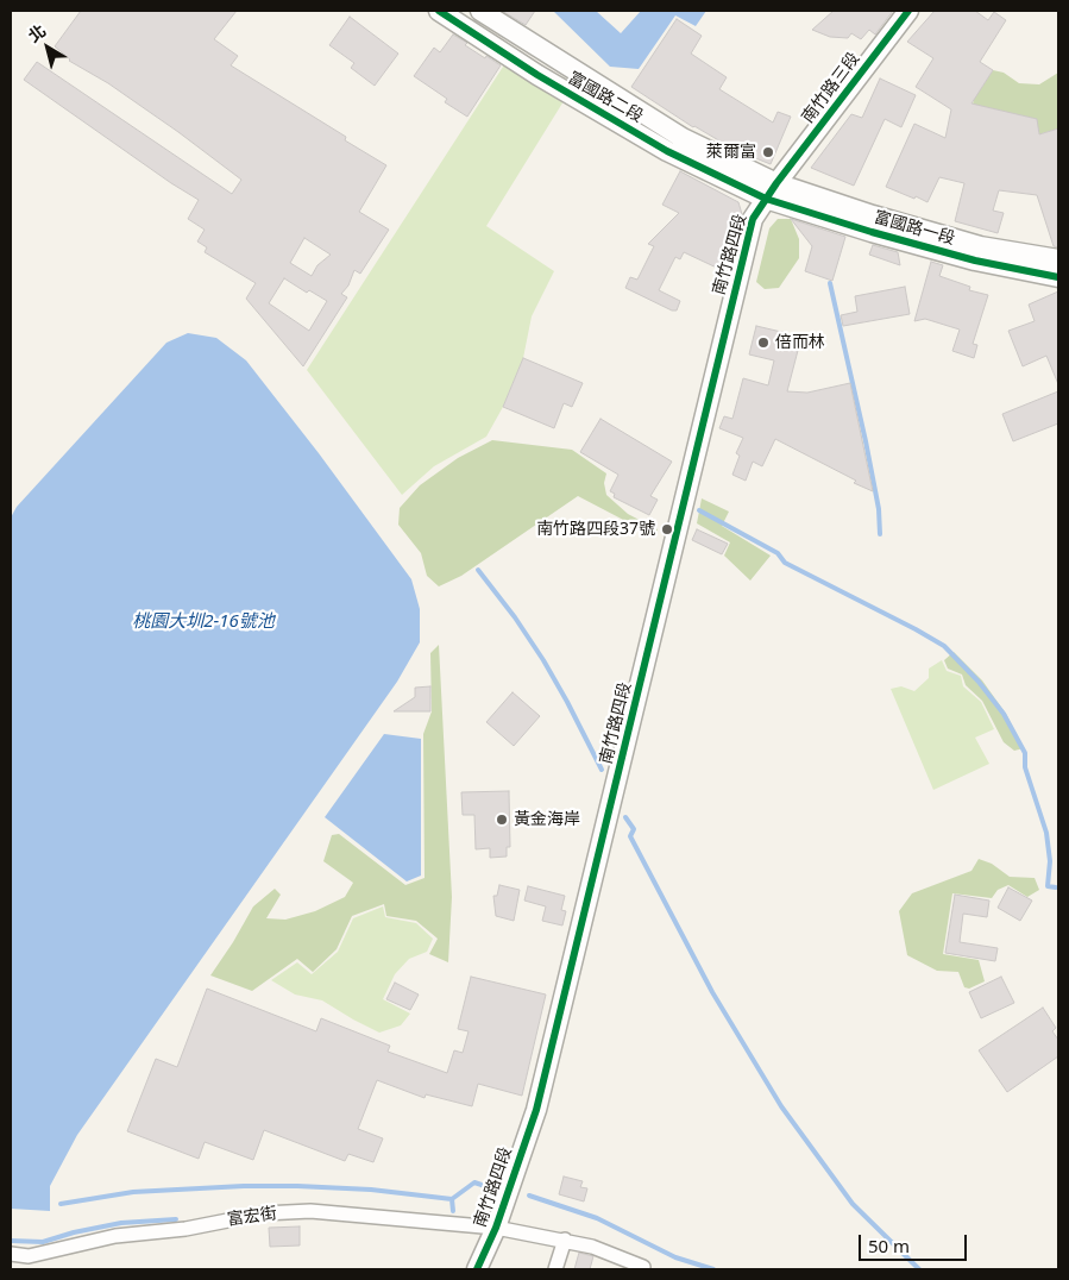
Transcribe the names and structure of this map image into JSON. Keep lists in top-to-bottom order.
{
  "streets": {
    "street": [
      "南竹路三段",
      "富國路二段",
      "富國路一段",
      "南竹路四段",
      "富宏街"
    ]
  },
  "crossings": [
    ["南竹路三段", "富國路二段"],
    ["南竹路三段", "富國路一段"],
    ["南竹路三段", "南竹路四段"],
    ["富國路二段", "富國路一段"],
    ["富國路二段", "南竹路四段"],
    ["富國路一段", "南竹路四段"],
    ["南竹路四段", "富宏街"]
  ],
  "water": ["桃園大圳2-16號池"],
  "places": [
    "萊爾富",
    "倍而林",
    "南竹路四段37號",
    "黃金海岸"
  ],
  "scale_bar": "50 m",
  "north": "top left"
}
